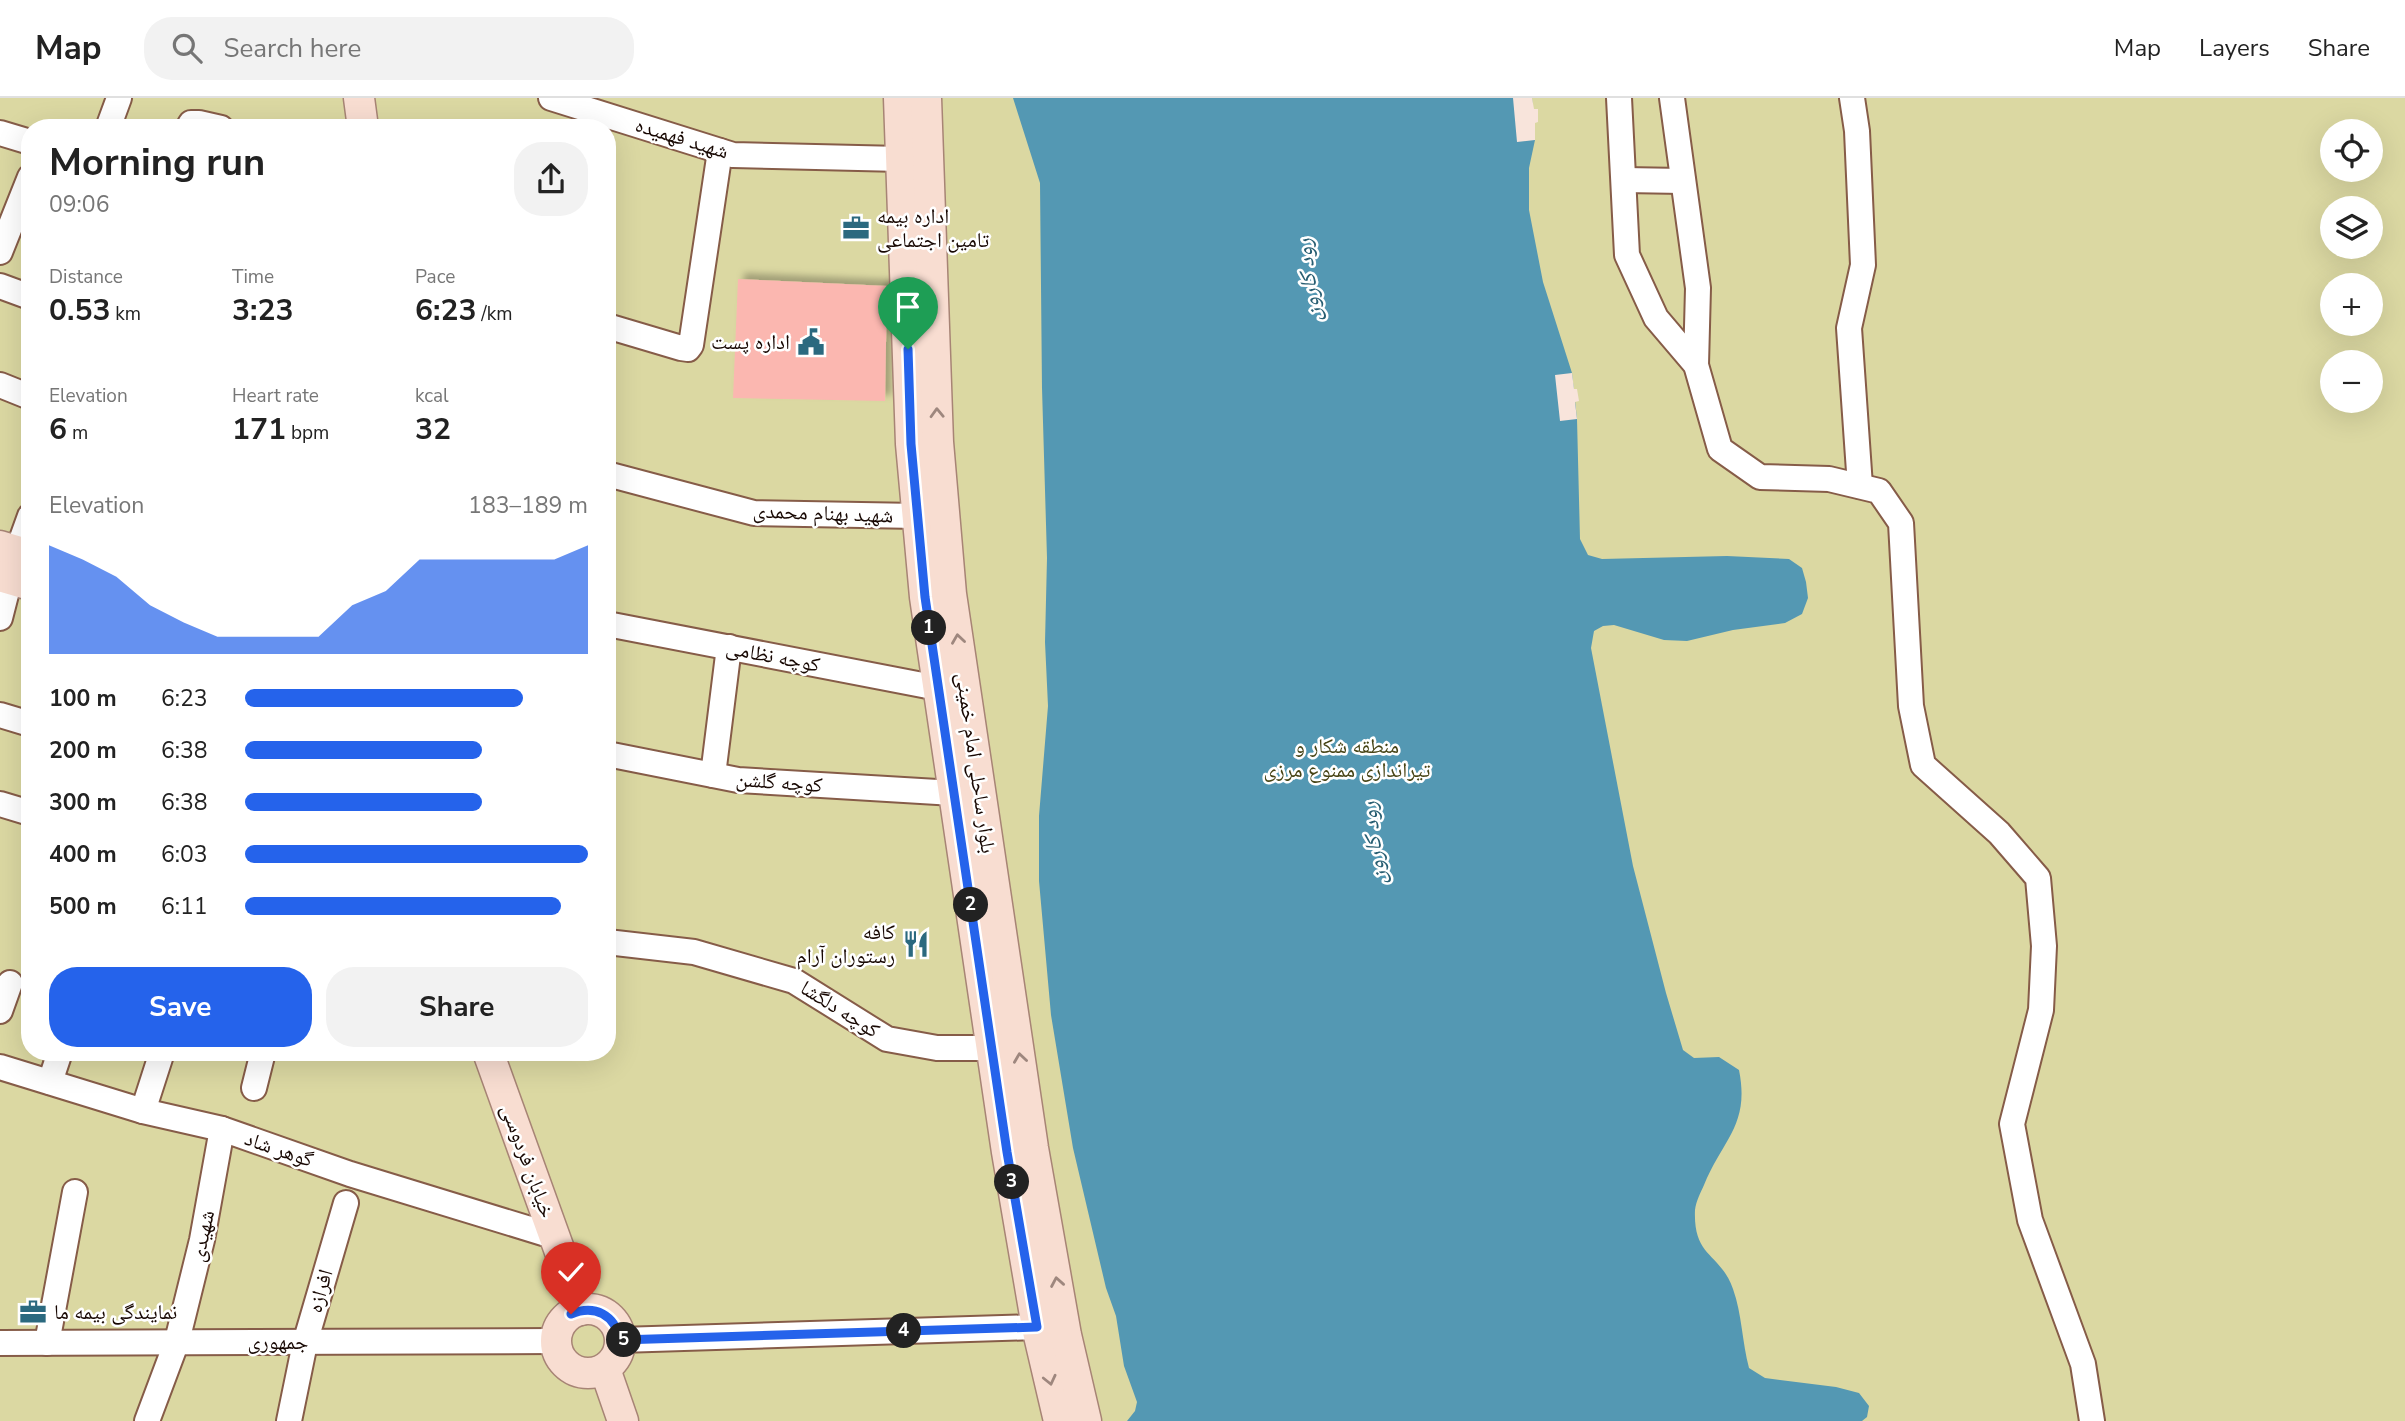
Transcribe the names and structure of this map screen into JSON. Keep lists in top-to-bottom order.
{
  "streets": {
    "main road": ["بلوار ساحلی امام خمینی", "خیابان فردوسی"],
    "street": [
      "شهید فهمیده",
      "شهید بهنام محمدی",
      "کوچه نظامی",
      "کوچه گلشن",
      "کوچه دلگشا",
      "گوهر شاد",
      "شهیدی",
      "افرازه",
      "جمهوری"
    ]
  },
  "crossings": [
    ["شهید فهمیده", "بلوار ساحلی امام خمینی"],
    ["شهید بهنام محمدی", "بلوار ساحلی امام خمینی"],
    ["کوچه نظامی", "بلوار ساحلی امام خمینی"],
    ["بلوار ساحلی امام خمینی", "کوچه گلشن"],
    ["بلوار ساحلی امام خمینی", "کوچه دلگشا"],
    ["گوهر شاد", "خیابان فردوسی"],
    ["گوهر شاد", "شهیدی"],
    ["خیابان فردوسی", "جمهوری"],
    ["شهیدی", "جمهوری"],
    ["افرازه", "جمهوری"]
  ],
  "water": ["رود کارون"],
  "parks": ["منطقه شکار و تیراندازی ممنوع مرزی"],
  "places": {
    "office": ["اداره بیمه تامین اجتماعی", "نمایندگی بیمه ما"],
    "public building": ["اداره پست"],
    "restaurant": ["کافه رستوران آرام"]
  },
  "page": {
    "header": "Map",
    "search": "Search here",
    "nav": ["Map", "Layers", "Share"],
    "map_buttons": ["+", "−"],
    "heading": ["Morning run", "09:06"],
    "stats": [
      ["Distance", "0.53 km"],
      ["Time", "3:23"],
      ["Pace", "6:23 /km"],
      ["Elevation", "6 m"],
      ["Heart rate", "171 bpm"],
      ["kcal", "32"]
    ],
    "chart": ["Elevation", "183–189 m"],
    "pins": [
      "1",
      "2",
      "3",
      "4",
      "5"
    ],
    "list": [
      {
        "name": "100 m",
        "note": "6:23"
      },
      {
        "name": "200 m",
        "note": "6:38"
      },
      {
        "name": "300 m",
        "note": "6:38"
      },
      {
        "name": "400 m",
        "note": "6:03"
      },
      {
        "name": "500 m",
        "note": "6:11"
      }
    ],
    "buttons": ["Save", "Share"]
  }
}
